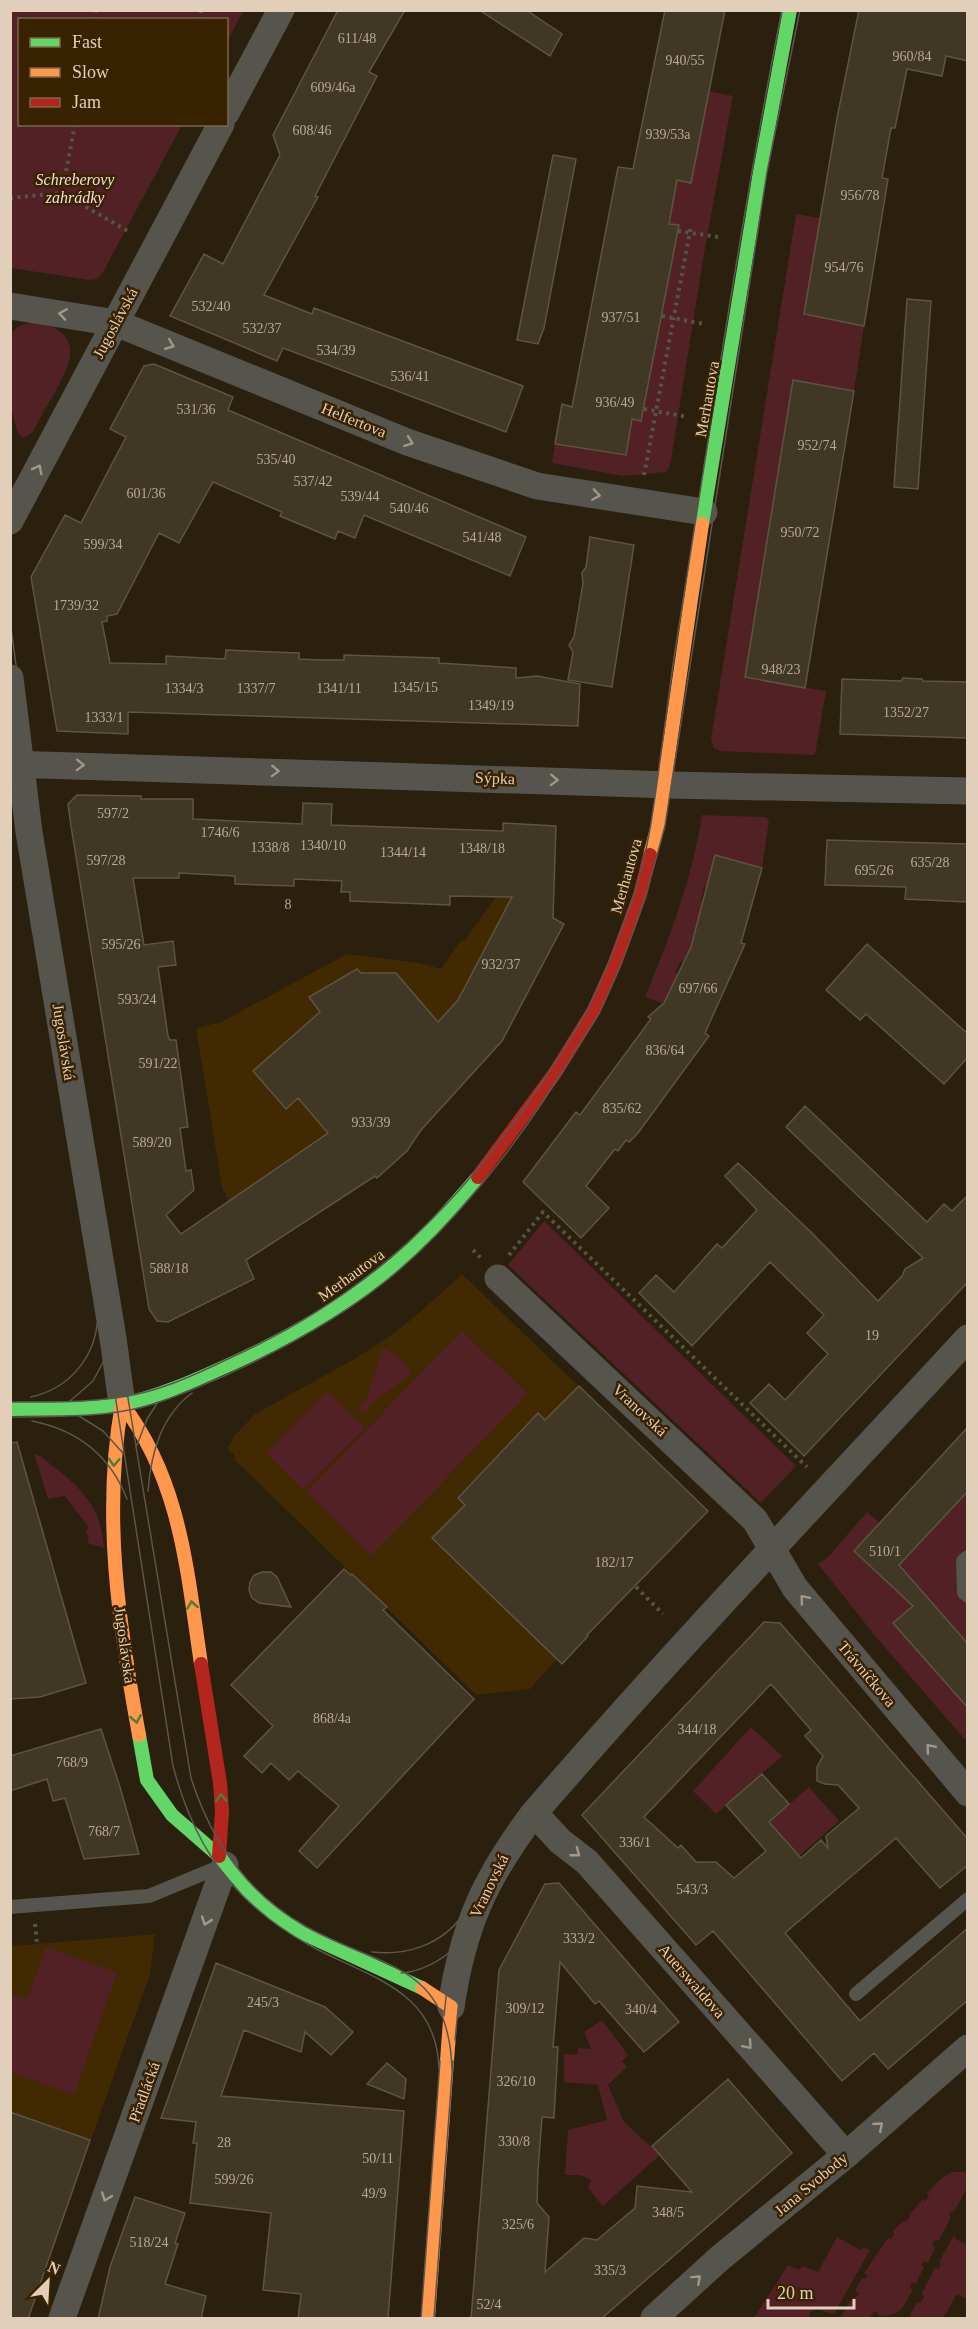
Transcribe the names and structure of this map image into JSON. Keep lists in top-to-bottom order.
{
  "streets": {
    "street": [
      "Jugoslávská",
      "Merhautova",
      "Helfertova",
      "Sýpka",
      "Vranovská",
      "Trávníčkova",
      "Auerswaldova",
      "Přadlácká",
      "Jana Svobody"
    ]
  },
  "crossings": [
    ["Jugoslávská", "Merhautova"],
    ["Jugoslávská", "Helfertova"],
    ["Jugoslávská", "Sýpka"],
    ["Jugoslávská", "Vranovská"],
    ["Jugoslávská", "Přadlácká"],
    ["Merhautova", "Helfertova"],
    ["Merhautova", "Sýpka"],
    ["Vranovská", "Trávníčkova"],
    ["Vranovská", "Auerswaldova"],
    ["Auerswaldova", "Jana Svobody"]
  ],
  "one_way": [
    "Sýpka",
    "Trávníčkova",
    "Auerswaldova",
    "Přadlácká",
    "Jana Svobody"
  ],
  "parks": ["Schreberovy zahrádky"],
  "house_numbers": [
    "611/48",
    "960/84",
    "940/55",
    "609/46a",
    "608/46",
    "939/53a",
    "956/78",
    "954/76",
    "532/40",
    "937/51",
    "532/37",
    "534/39",
    "536/41",
    "936/49",
    "531/36",
    "952/74",
    "535/40",
    "537/42",
    "601/36",
    "539/44",
    "540/46",
    "950/72",
    "541/48",
    "599/34",
    "1739/32",
    "948/23",
    "1345/15",
    "1334/3",
    "1337/7",
    "1341/11",
    "1349/19",
    "1352/27",
    "1333/1",
    "597/2",
    "1746/6",
    "1340/10",
    "1338/8",
    "1348/18",
    "1344/14",
    "597/28",
    "635/28",
    "695/26",
    "8",
    "595/26",
    "932/37",
    "697/66",
    "593/24",
    "836/64",
    "591/22",
    "835/62",
    "933/39",
    "589/20",
    "588/18",
    "19",
    "510/1",
    "182/17",
    "868/4a",
    "344/18",
    "768/9",
    "768/7",
    "336/1",
    "543/3",
    "333/2",
    "245/3",
    "309/12",
    "340/4",
    "326/10",
    "330/8",
    "28",
    "50/11",
    "599/26",
    "49/9",
    "348/5",
    "325/6",
    "518/24",
    "335/3",
    "52/4"
  ],
  "legend": ["Fast", "Slow", "Jam"],
  "scale_bar": "20 m",
  "north": "top right"
}
